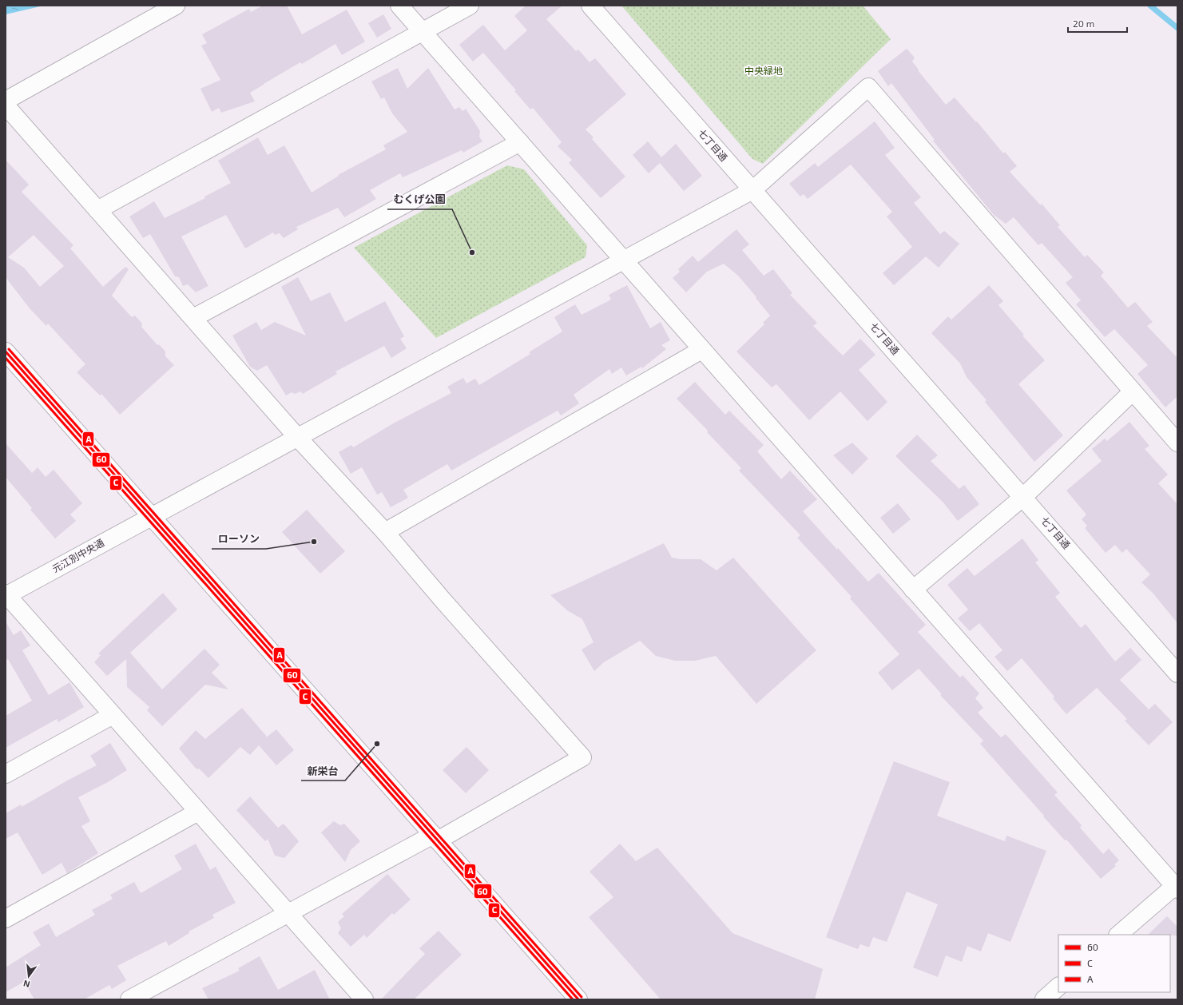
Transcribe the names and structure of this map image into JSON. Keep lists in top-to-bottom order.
{
  "streets": {
    "street": ["七丁目通", "元江別中央通"]
  },
  "crossings": [
    ["七丁目通", "元江別中央通"]
  ],
  "parks": ["中央緑地"],
  "places": ["むくげ公園", "ローソン", "新栄台"],
  "lines": ["transit line A", "transit line 60", "transit line C"],
  "legend": ["60", "C", "A"],
  "scale_bar": "20 m",
  "north": "bottom"
}
